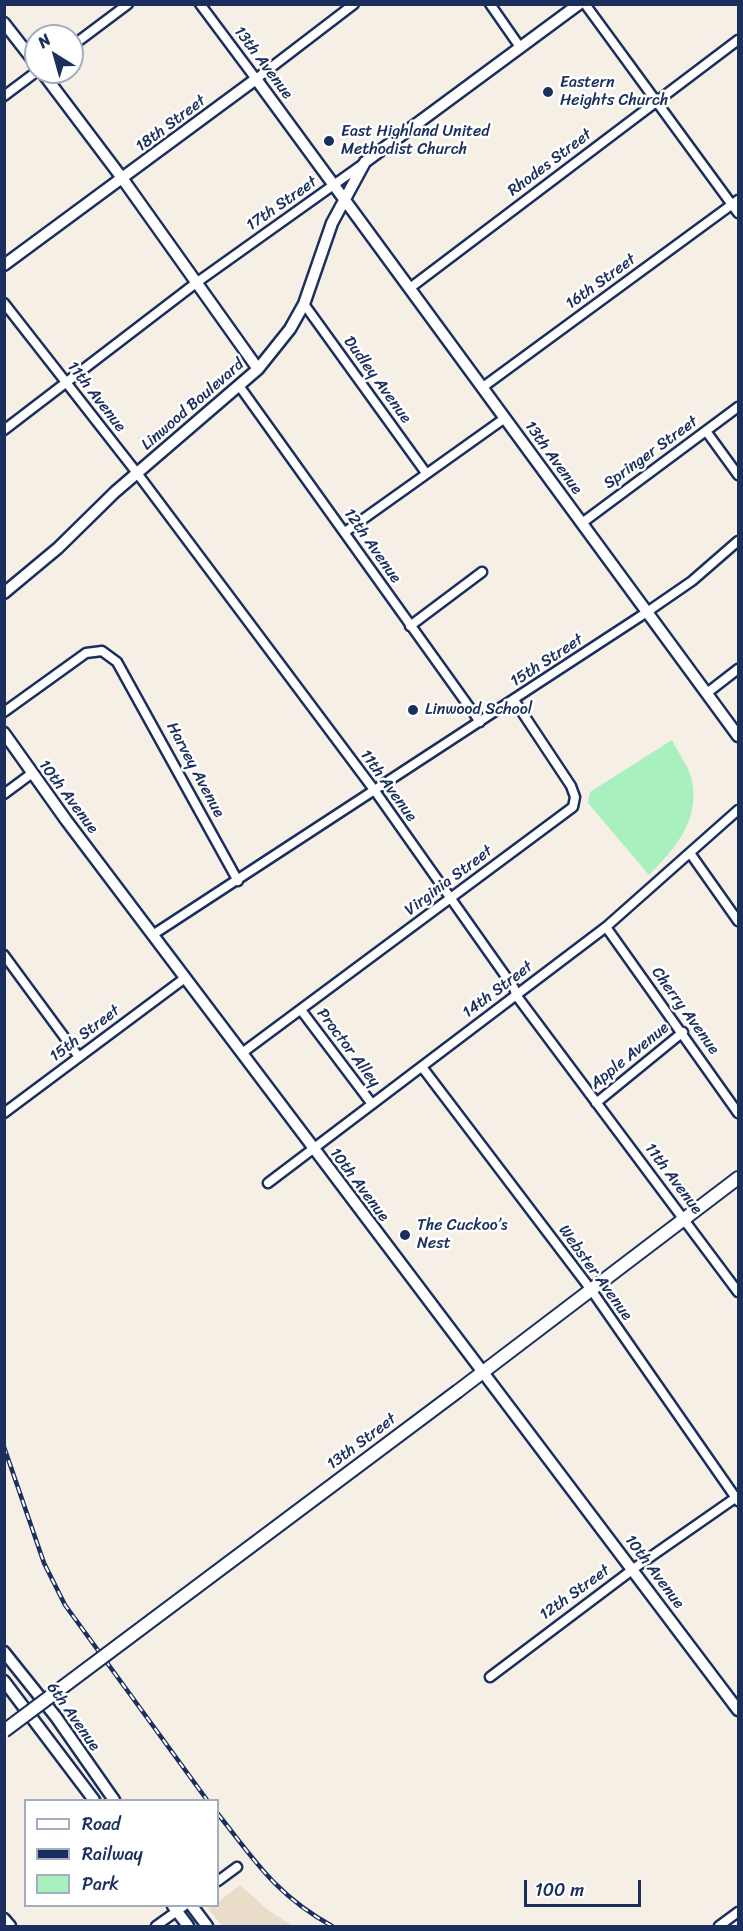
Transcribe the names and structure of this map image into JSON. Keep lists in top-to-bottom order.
{
  "streets": {
    "main road": ["13th Street"],
    "street": [
      "13th Avenue",
      "18th Street",
      "Rhodes Street",
      "17th Street",
      "16th Street",
      "Dudley Avenue",
      "11th Avenue",
      "Linwood Boulevard",
      "Springer Street",
      "12th Avenue",
      "15th Street",
      "Harvey Avenue",
      "10th Avenue",
      "Virginia Street",
      "14th Street",
      "Cherry Avenue",
      "Proctor Alley",
      "Apple Avenue",
      "Webster Avenue",
      "12th Street",
      "6th Avenue"
    ]
  },
  "crossings": [
    ["13th Avenue", "18th Street"],
    ["13th Avenue", "Rhodes Street"],
    ["13th Avenue", "17th Street"],
    ["13th Avenue", "16th Street"],
    ["13th Avenue", "Linwood Boulevard"],
    ["13th Avenue", "Springer Street"],
    ["13th Avenue", "15th Street"],
    ["17th Street", "11th Avenue"],
    ["Dudley Avenue", "Linwood Boulevard"],
    ["11th Avenue", "Linwood Boulevard"],
    ["11th Avenue", "15th Street"],
    ["11th Avenue", "Virginia Street"],
    ["11th Avenue", "14th Street"],
    ["11th Avenue", "Apple Avenue"],
    ["11th Avenue", "13th Street"],
    ["Linwood Boulevard", "12th Avenue"],
    ["12th Avenue", "15th Street"],
    ["15th Street", "Harvey Avenue"],
    ["15th Street", "10th Avenue"],
    ["15th Street", "Virginia Street"],
    ["10th Avenue", "Virginia Street"],
    ["10th Avenue", "14th Street"],
    ["10th Avenue", "13th Street"],
    ["10th Avenue", "12th Street"],
    ["Virginia Street", "Proctor Alley"],
    ["14th Street", "Cherry Avenue"],
    ["14th Street", "Proctor Alley"],
    ["14th Street", "Webster Avenue"],
    ["Cherry Avenue", "Apple Avenue"],
    ["Webster Avenue", "13th Street"],
    ["Webster Avenue", "12th Street"]
  ],
  "places": [
    "Eastern Heights Church",
    "East Highland United Methodist Church",
    "Linwood School",
    "The Cuckoo’s Nest"
  ],
  "legend": ["Road", "Railway", "Park"],
  "scale_bar": "100 m",
  "north": "top left"
}
